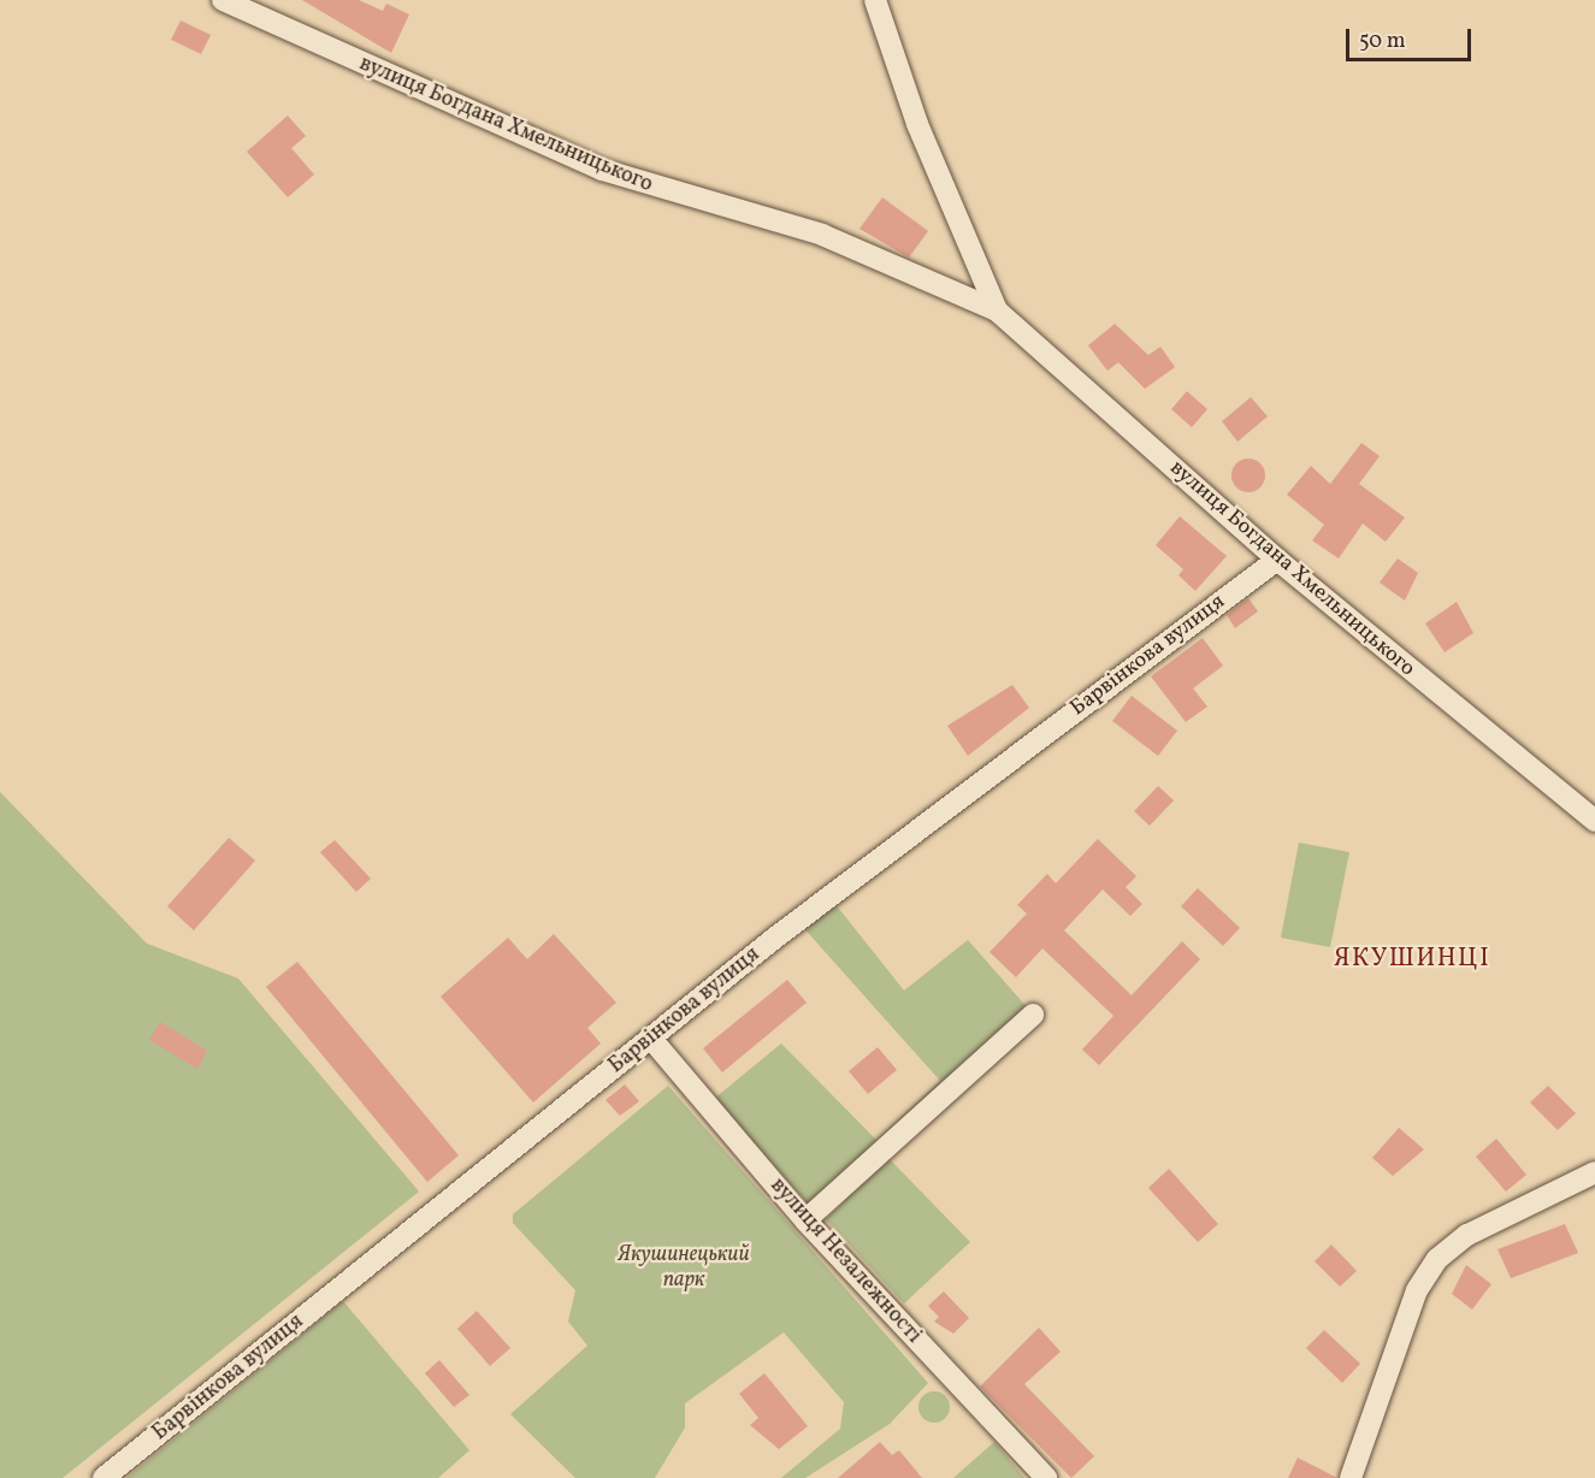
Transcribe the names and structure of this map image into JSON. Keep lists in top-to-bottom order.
{
  "streets": {
    "street": ["вулиця Богдана Хмельницького", "Барвінкова вулиця", "вулиця Незалежності"]
  },
  "crossings": [
    ["вулиця Богдана Хмельницького", "Барвінкова вулиця"],
    ["Барвінкова вулиця", "вулиця Незалежності"]
  ],
  "districts": ["ЯКУШИНЦІ"],
  "parks": ["Якушинецький парк"],
  "scale_bar": "50 m"
}
